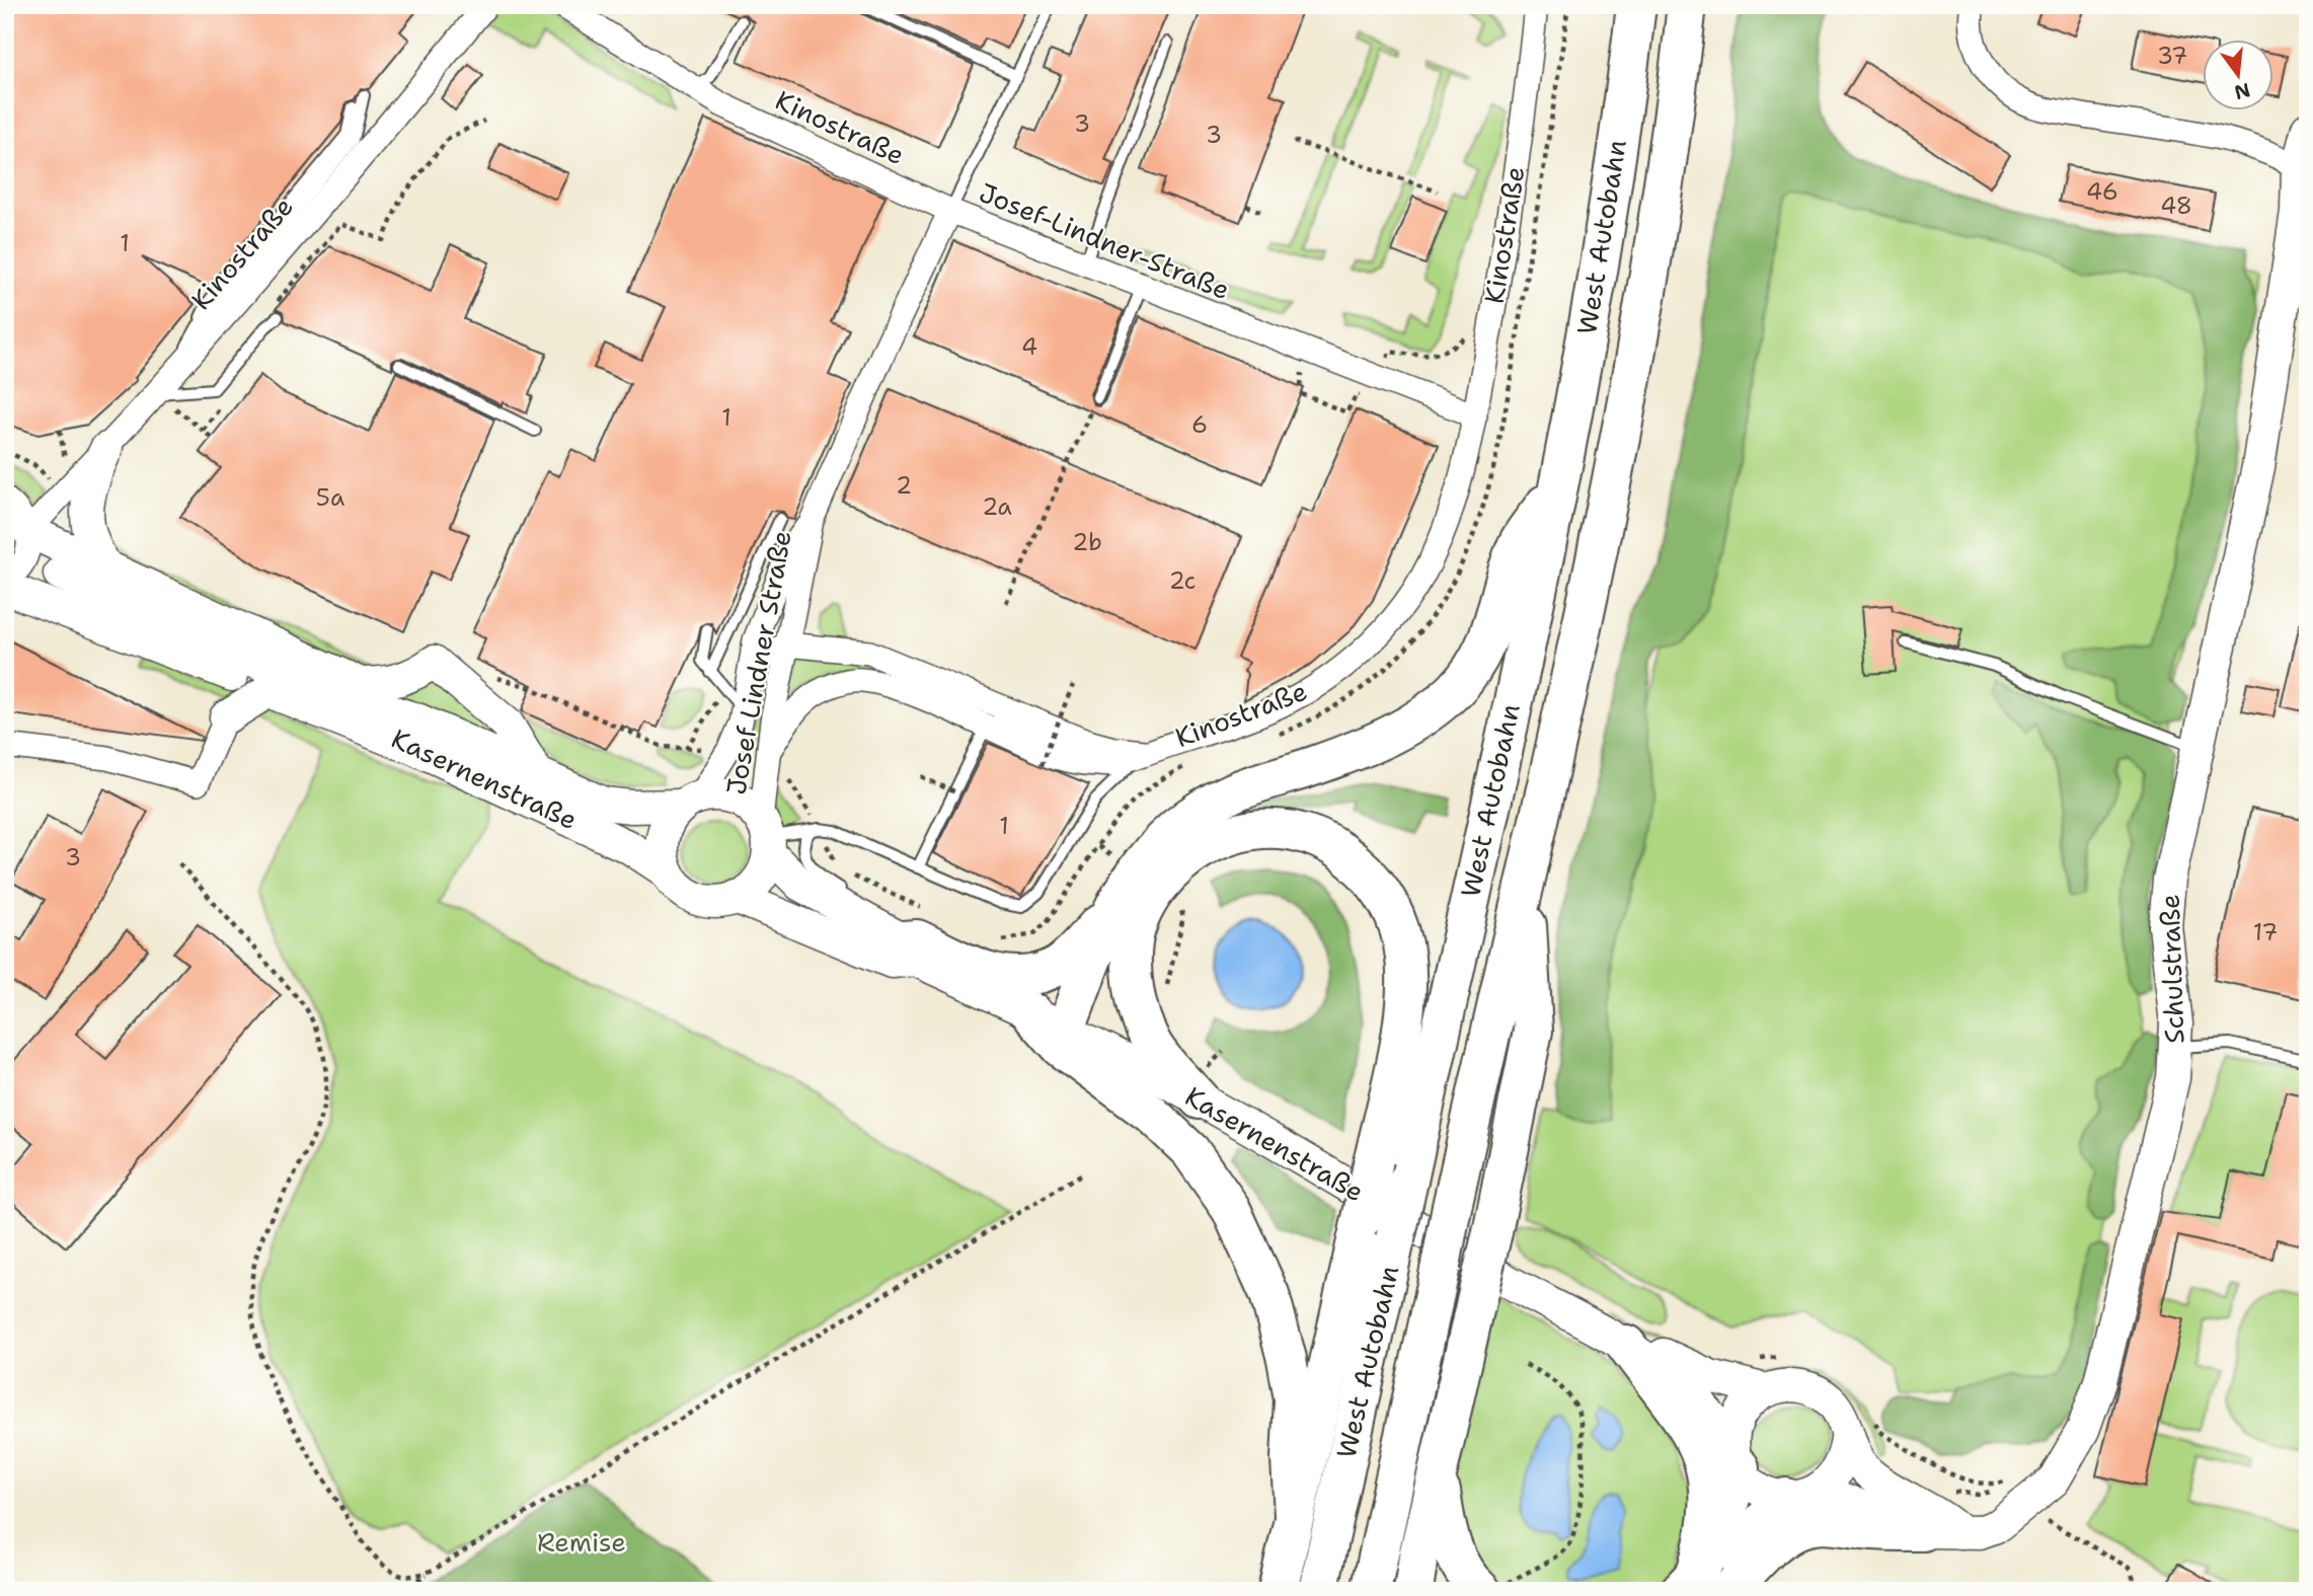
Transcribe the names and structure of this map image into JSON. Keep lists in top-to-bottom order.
{
  "streets": {
    "highway": ["West Autobahn"],
    "main road": ["Kasernenstraße", "Schulstraße"],
    "street": ["Kinostraße", "Josef-Lindner-Straße", "Josef Lindner Straße"]
  },
  "crossings": [
    ["Kinostraße", "Josef-Lindner-Straße"],
    ["Josef-Lindner-Straße", "Josef Lindner Straße"],
    ["Josef Lindner Straße", "Kasernenstraße"],
    ["Kasernenstraße", "Schulstraße"]
  ],
  "parks": ["Remise"],
  "house_numbers": [
    "37",
    "3",
    "3",
    "46",
    "48",
    "1",
    "4",
    "1",
    "6",
    "2",
    "5a",
    "2a",
    "2b",
    "2c",
    "1",
    "3",
    "17"
  ],
  "north": "bottom"
}
